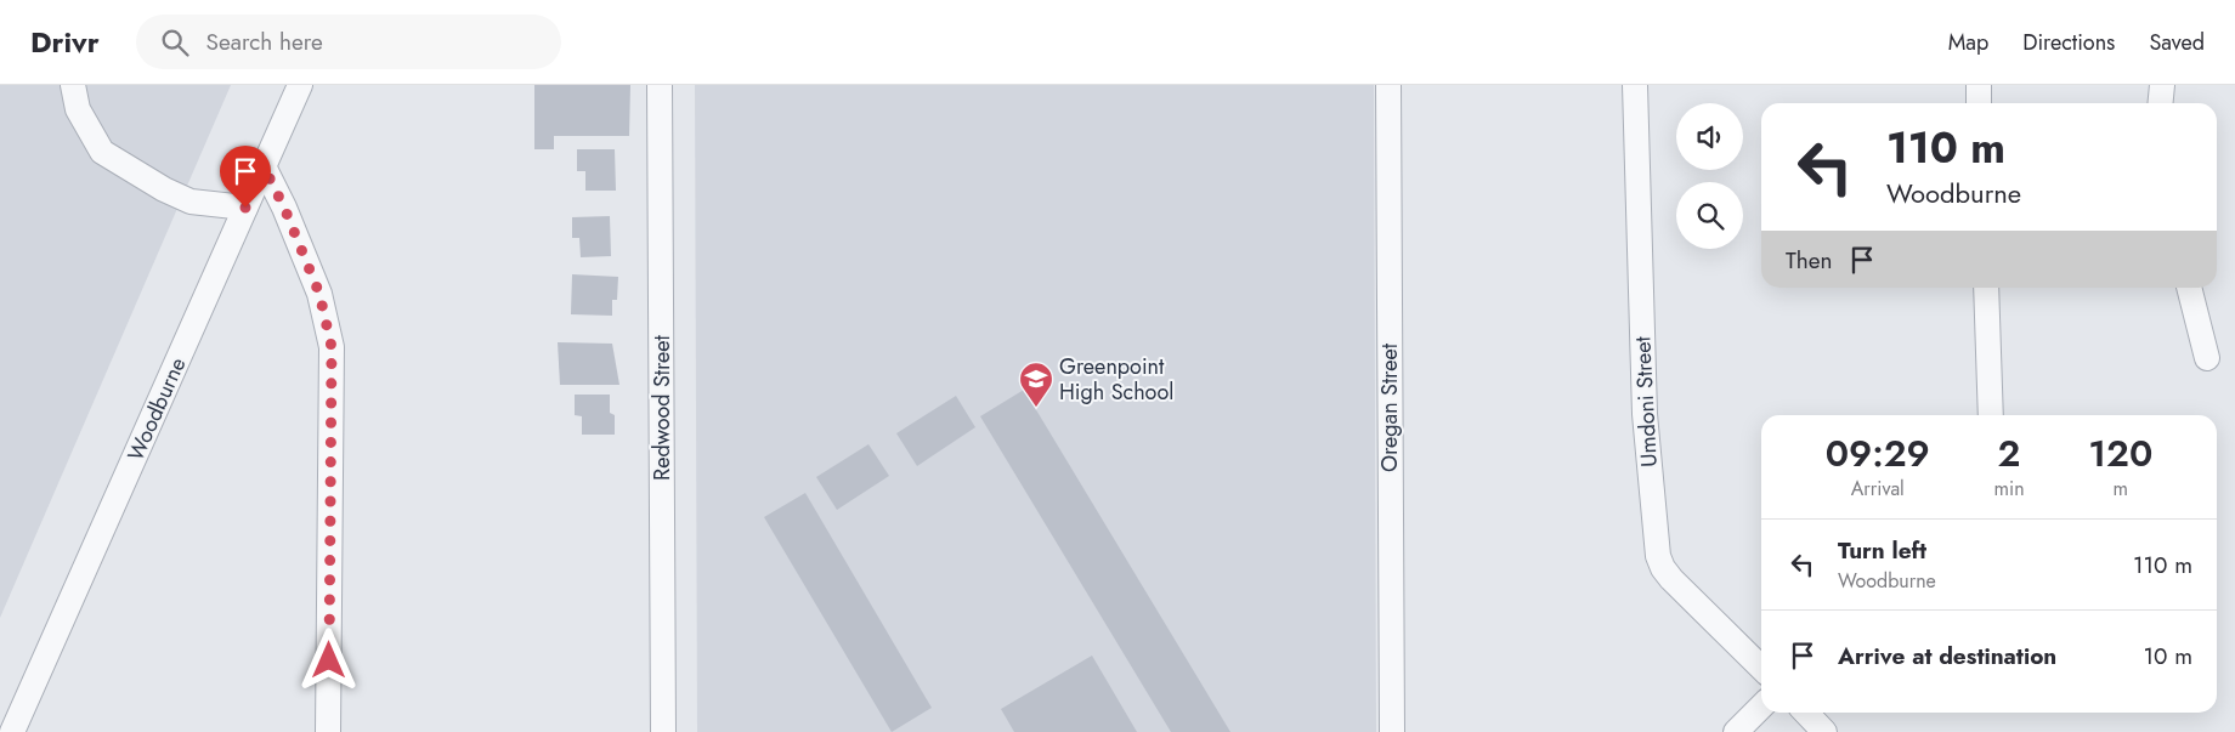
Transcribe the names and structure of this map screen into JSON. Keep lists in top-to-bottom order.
{
  "streets": {
    "street": [
      "Umdoni Street",
      "Redwood Street",
      "Oregan Street",
      "Woodburne"
    ]
  },
  "places": {
    "school or university": ["Greenpoint High School"]
  },
  "page": {
    "header": "Drivr",
    "search": "Search here",
    "nav": ["Map", "Directions", "Saved"],
    "turn": ["110 m", "Woodburne"],
    "then": "Then",
    "eta": [
      "09:29",
      "Arrival",
      "2",
      "min",
      "120",
      "m"
    ],
    "list": [
      {
        "name": "Turn left",
        "note": "Woodburne",
        "value": "110 m"
      },
      {
        "name": "Arrive at destination",
        "value": "10 m"
      }
    ]
  }
}
